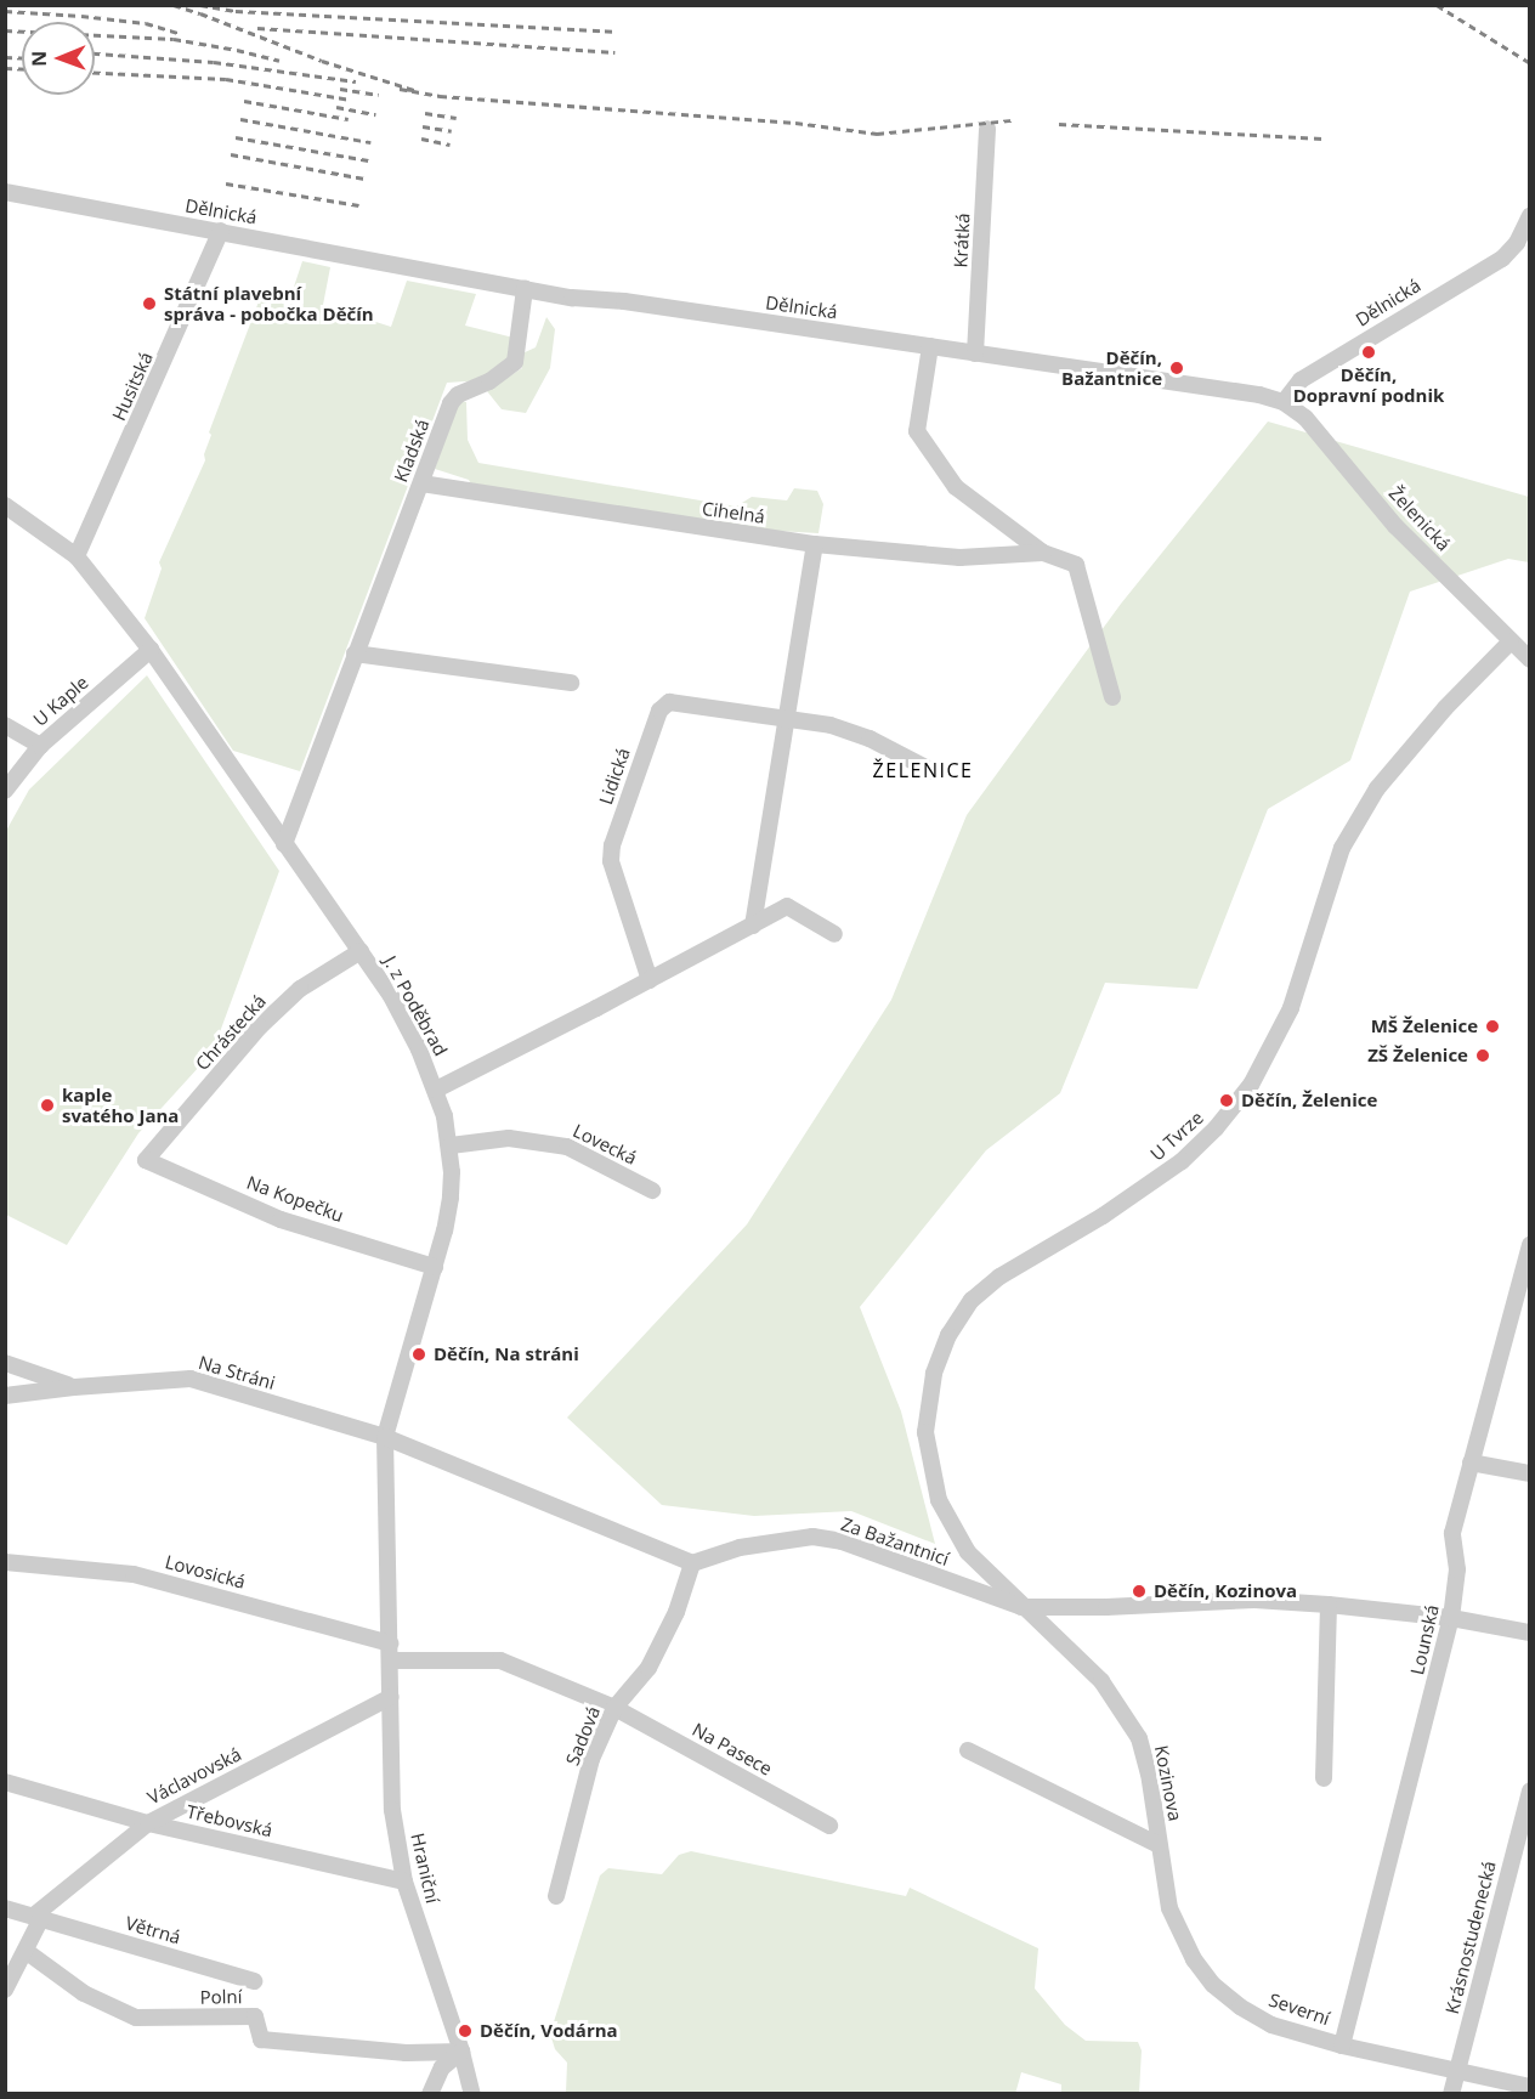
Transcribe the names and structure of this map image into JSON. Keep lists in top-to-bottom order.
{
  "streets": {
    "street": [
      "Dělnická",
      "Krátká",
      "Husitská",
      "Kladská",
      "Cihelná",
      "Želenická",
      "U Kaple",
      "Lidická",
      "J. z Poděbrad",
      "Chrástecká",
      "U Tvrze",
      "Lovecká",
      "Na Kopečku",
      "Na Stráni",
      "Za Bažantnicí",
      "Lovosická",
      "Lounská",
      "Sadová",
      "Na Pasece",
      "Václavovská",
      "Kozinova",
      "Třebovská",
      "Hraniční",
      "Větrná",
      "Krásnostudenecká",
      "Polní",
      "Severní"
    ]
  },
  "crossings": [
    ["Dělnická", "Krátká"],
    ["Dělnická", "Husitská"],
    ["Dělnická", "Kladská"],
    ["Dělnická", "Želenická"],
    ["Husitská", "J. z Poděbrad"],
    ["Kladská", "Cihelná"],
    ["Kladská", "J. z Poděbrad"],
    ["Želenická", "U Tvrze"],
    ["U Kaple", "J. z Poděbrad"],
    ["J. z Poděbrad", "Chrástecká"],
    ["J. z Poděbrad", "Lovecká"],
    ["J. z Poděbrad", "Na Kopečku"],
    ["J. z Poděbrad", "Na Stráni"],
    ["J. z Poděbrad", "Lovosická"],
    ["J. z Poděbrad", "Hraniční"],
    ["Chrástecká", "Na Kopečku"],
    ["U Tvrze", "Za Bažantnicí"],
    ["U Tvrze", "Kozinova"],
    ["Za Bažantnicí", "Lounská"],
    ["Za Bažantnicí", "Sadová"],
    ["Za Bažantnicí", "Kozinova"],
    ["Lovosická", "Sadová"],
    ["Lovosická", "Na Pasece"],
    ["Lovosická", "Hraniční"],
    ["Lounská", "Severní"],
    ["Sadová", "Na Pasece"],
    ["Václavovská", "Třebovská"],
    ["Václavovská", "Hraniční"],
    ["Václavovská", "Větrná"],
    ["Václavovská", "Polní"],
    ["Kozinova", "Severní"],
    ["Třebovská", "Hraniční"],
    ["Hraniční", "Polní"],
    ["Krásnostudenecká", "Severní"]
  ],
  "districts": ["ŽELENICE"],
  "places": [
    "Státní plavební správa - pobočka Děčín",
    "Děčín, Dopravní podnik",
    "Děčín, Bažantnice",
    "MŠ Želenice",
    "ZŠ Želenice",
    "Děčín, Želenice",
    "kaple svatého Jana",
    "Děčín, Na stráni",
    "Děčín, Kozinova",
    "Děčín, Vodárna"
  ],
  "north": "left"
}
